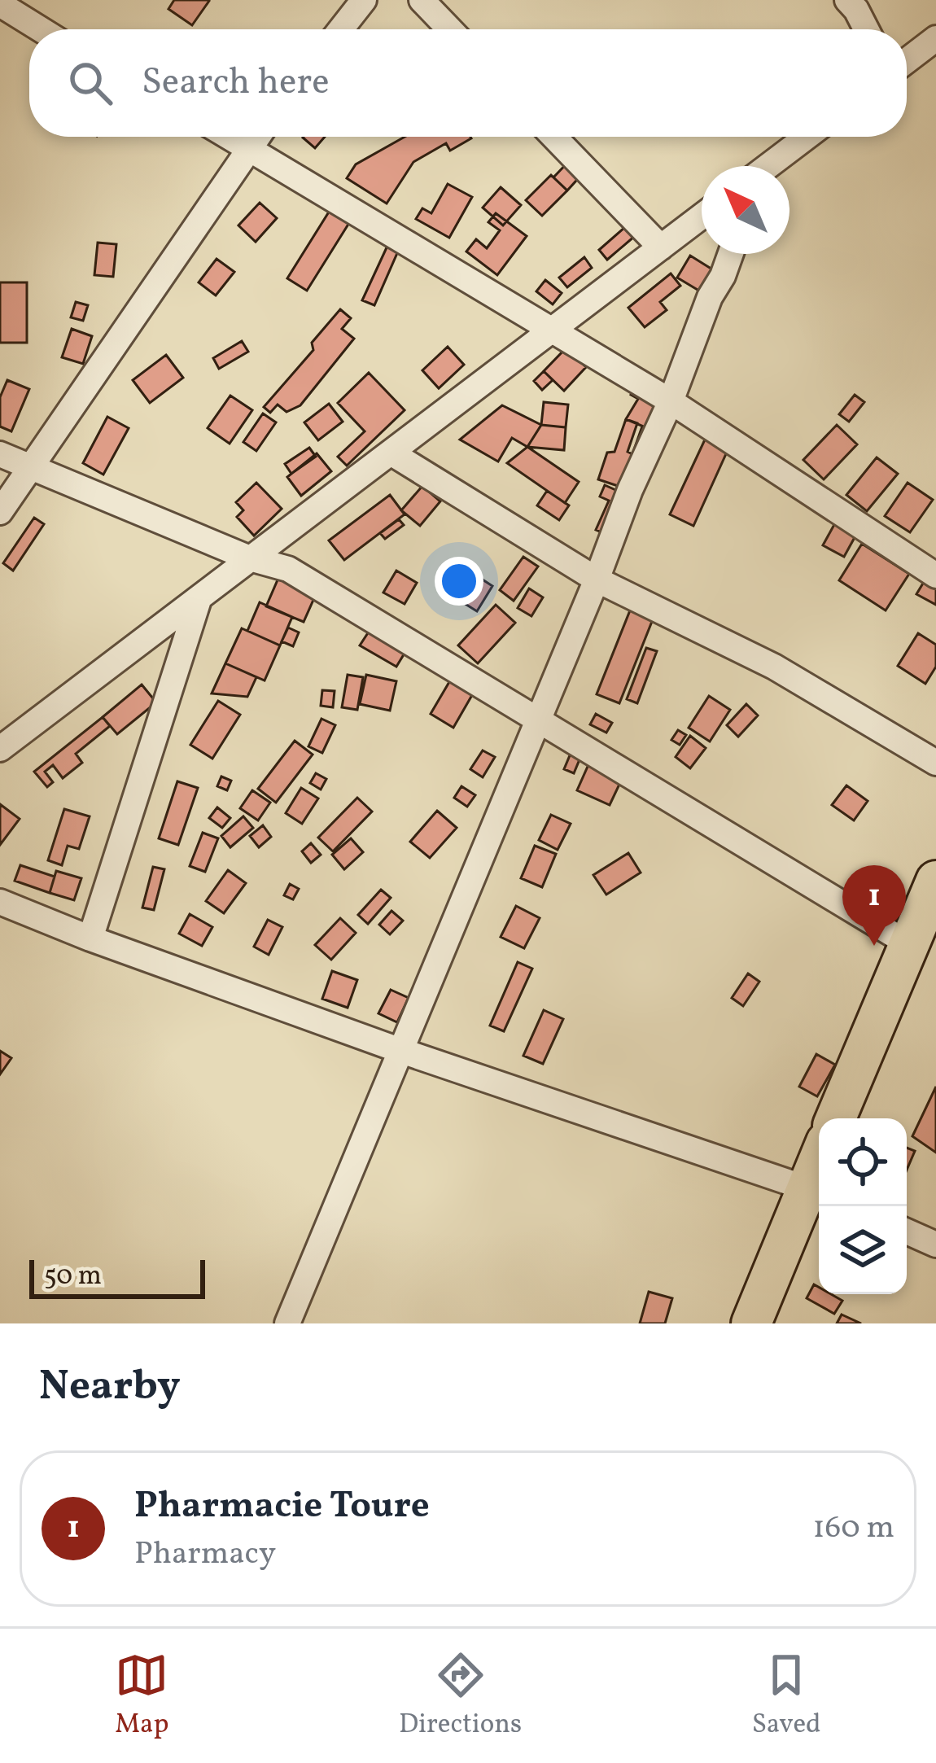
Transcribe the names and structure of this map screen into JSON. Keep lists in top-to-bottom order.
{
  "scale_bar": "50 m",
  "north": "top left",
  "page": {
    "search": "Search here",
    "pins": "1",
    "scale": "50 m",
    "heading": "Nearby",
    "list": [
      {
        "mark": "1",
        "name": "Pharmacie Toure",
        "note": "Pharmacy",
        "value": "160 m"
      }
    ],
    "nav": ["Map", "Directions", "Saved"]
  }
}
